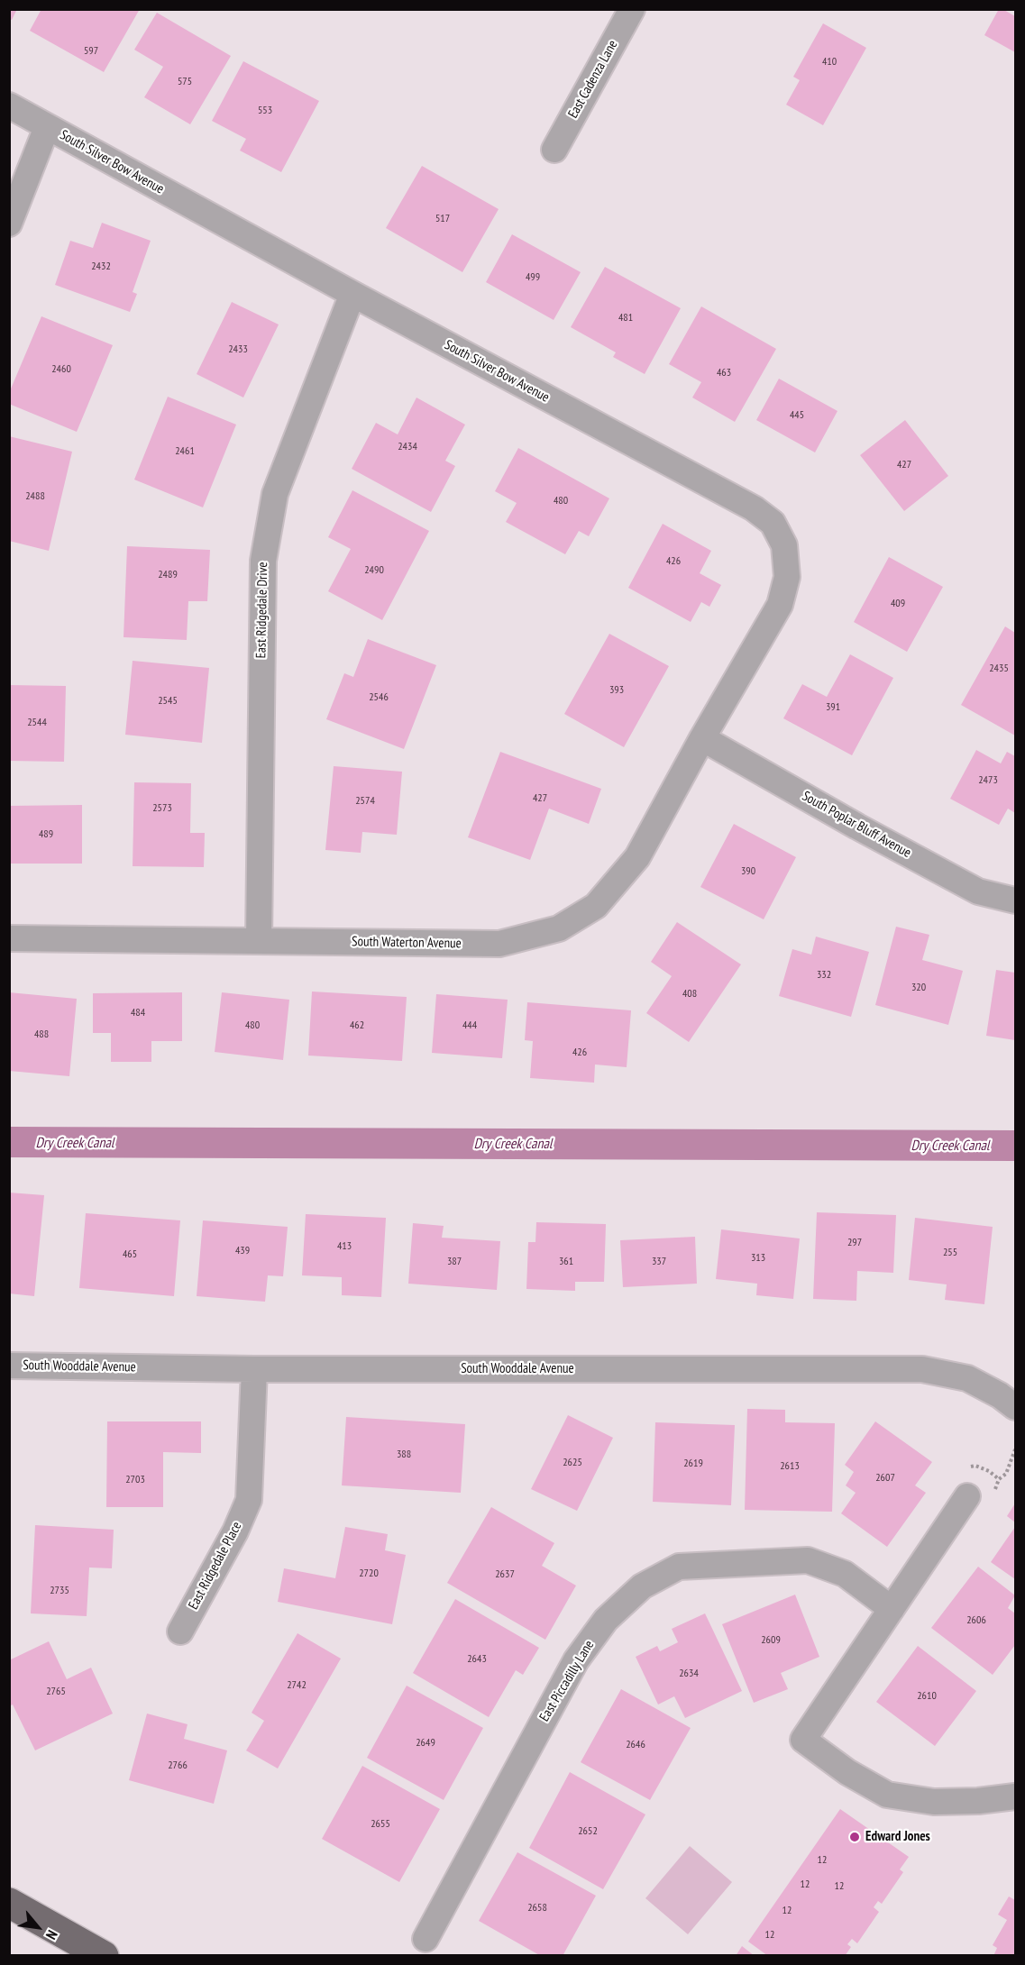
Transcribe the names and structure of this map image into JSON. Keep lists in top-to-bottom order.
{
  "streets": {
    "street": [
      "East Cadenza Lane",
      "South Silver Bow Avenue",
      "East Ridgedale Drive",
      "South Poplar Bluff Avenue",
      "South Waterton Avenue",
      "South Wooddale Avenue",
      "East Ridgedale Place",
      "East Piccadilly Lane"
    ]
  },
  "crossings": [
    ["South Silver Bow Avenue", "East Ridgedale Drive"],
    ["South Silver Bow Avenue", "South Poplar Bluff Avenue"],
    ["South Silver Bow Avenue", "South Waterton Avenue"],
    ["East Ridgedale Drive", "South Waterton Avenue"],
    ["South Poplar Bluff Avenue", "South Waterton Avenue"],
    ["South Wooddale Avenue", "East Ridgedale Place"]
  ],
  "water": ["Dry Creek Canal"],
  "places": ["Edward Jones"],
  "house_numbers": [
    "597",
    "410",
    "575",
    "553",
    "517",
    "2432",
    "499",
    "481",
    "2433",
    "2460",
    "463",
    "445",
    "2434",
    "2461",
    "427",
    "2488",
    "480",
    "426",
    "2490",
    "2489",
    "409",
    "2435",
    "393",
    "2546",
    "2545",
    "391",
    "2544",
    "2473",
    "427",
    "2574",
    "2573",
    "489",
    "390",
    "332",
    "320",
    "408",
    "484",
    "480",
    "462",
    "444",
    "488",
    "426",
    "297",
    "413",
    "439",
    "255",
    "465",
    "313",
    "387",
    "361",
    "337",
    "388",
    "2625",
    "2619",
    "2613",
    "2607",
    "2703",
    "2720",
    "2637",
    "2735",
    "2606",
    "2609",
    "2643",
    "2634",
    "2742",
    "2765",
    "2610",
    "2649",
    "2646",
    "2766",
    "2655",
    "2652",
    "12",
    "12",
    "12",
    "2658",
    "12",
    "12"
  ],
  "north": "bottom right"
}
